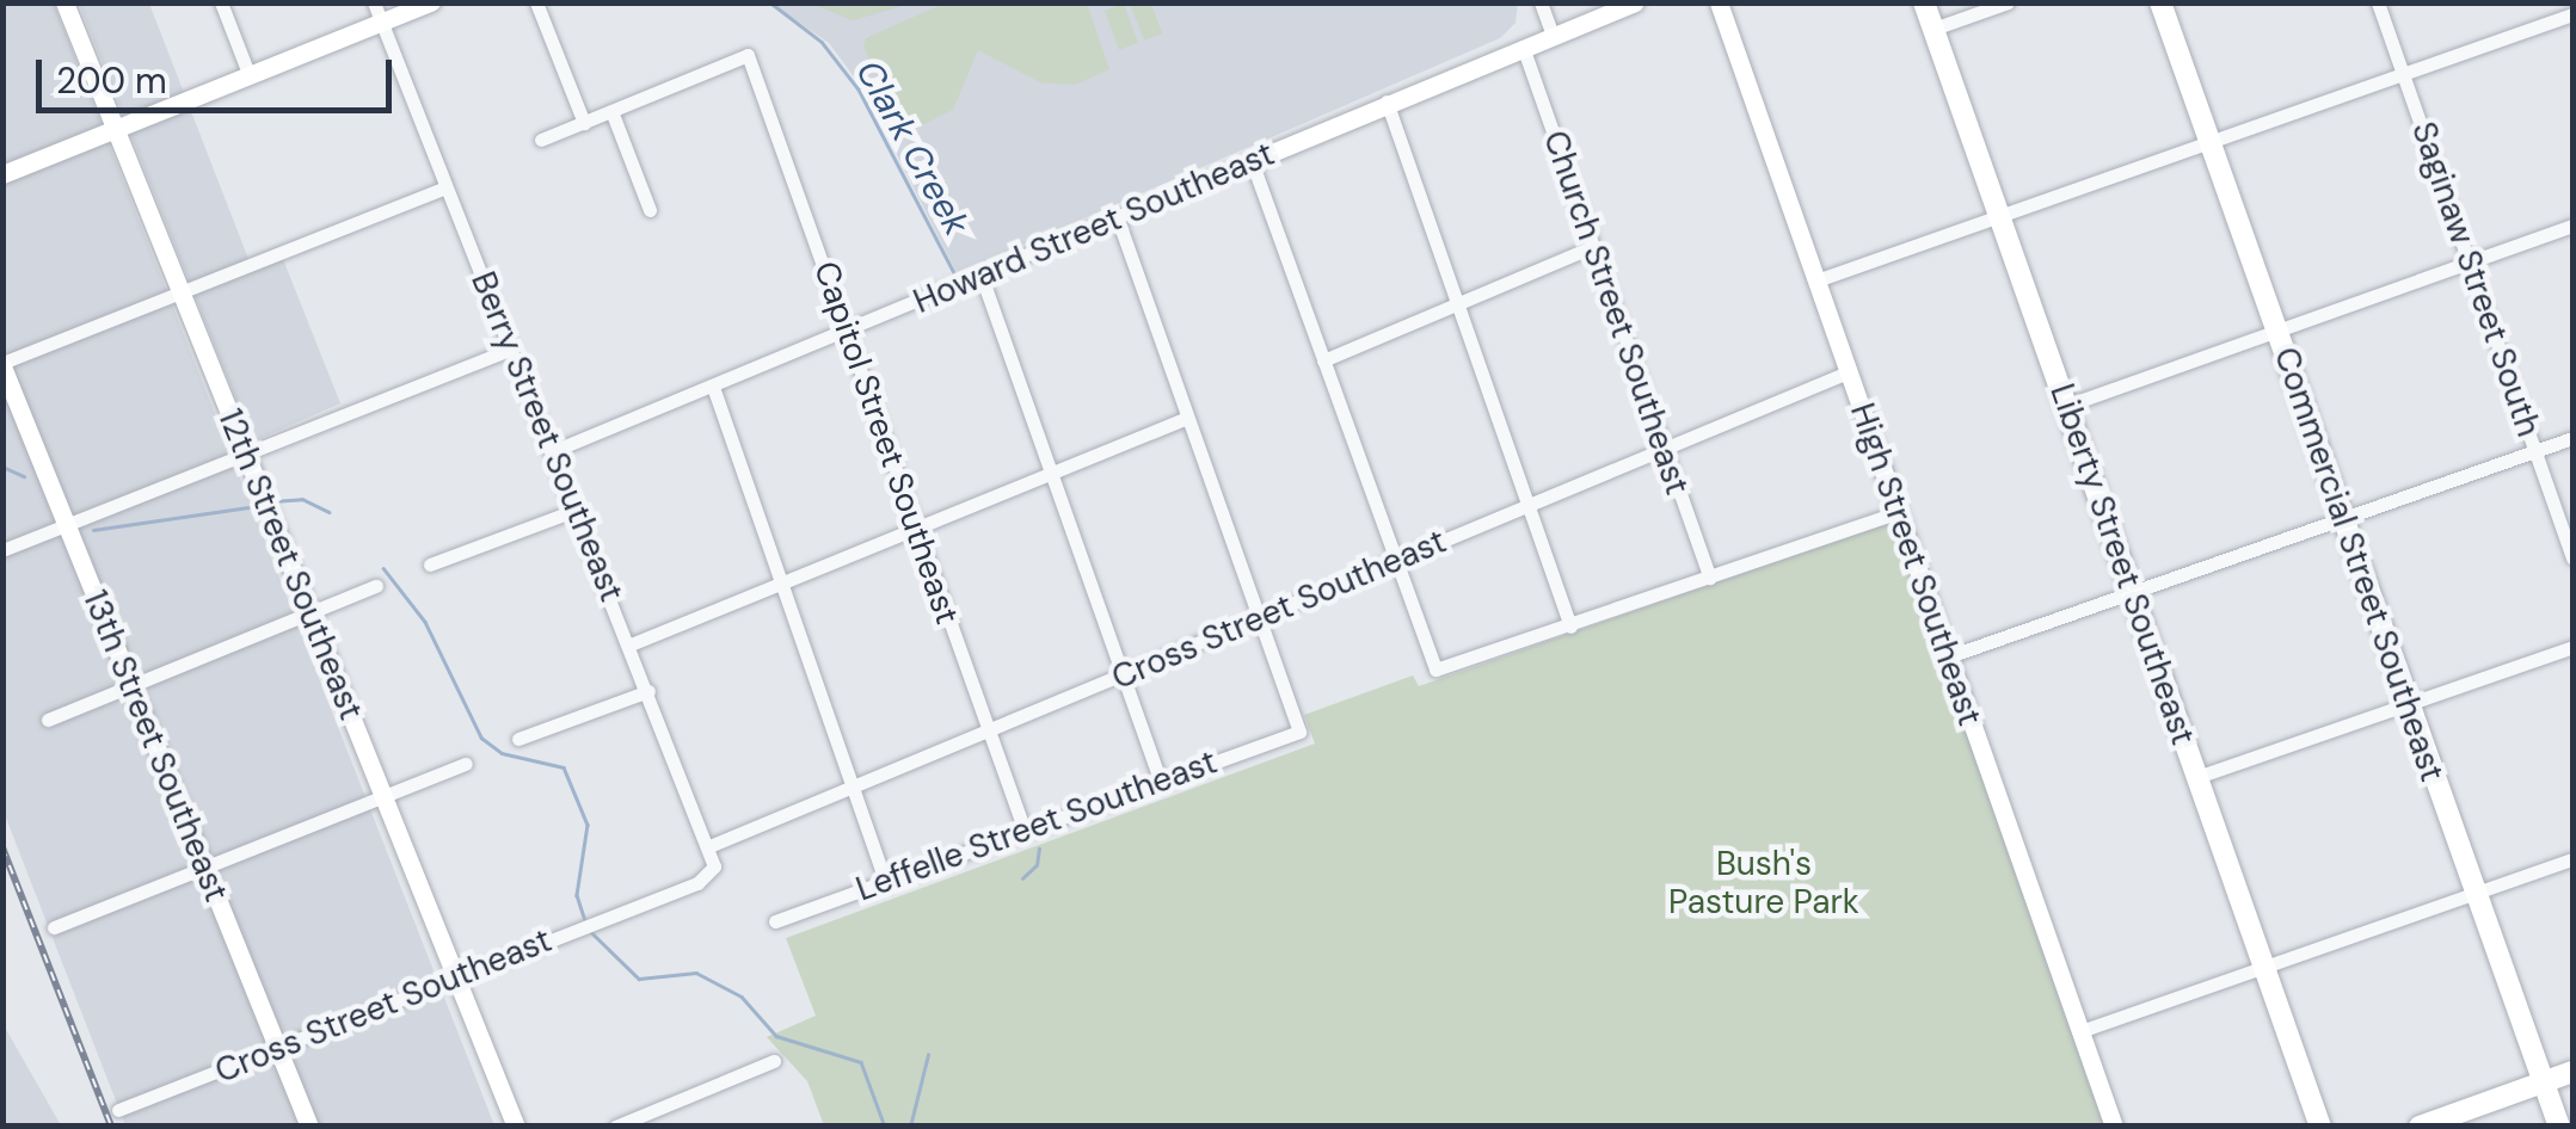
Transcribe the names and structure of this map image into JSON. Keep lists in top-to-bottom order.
{
  "streets": {
    "main road": ["Liberty Street Southeast", "Commercial Street Southeast"],
    "street": [
      "Howard Street Southeast",
      "Saginaw Street South",
      "Church Street Southeast",
      "Berry Street Southeast",
      "Capitol Street Southeast",
      "12th Street Southeast",
      "High Street Southeast",
      "Cross Street Southeast",
      "13th Street Southeast",
      "Leffelle Street Southeast"
    ]
  },
  "crossings": [
    ["Howard Street Southeast", "Church Street Southeast"],
    ["Howard Street Southeast", "Berry Street Southeast"],
    ["Howard Street Southeast", "Capitol Street Southeast"],
    ["Church Street Southeast", "Cross Street Southeast"],
    ["Berry Street Southeast", "Cross Street Southeast"],
    ["Capitol Street Southeast", "Cross Street Southeast"],
    ["Capitol Street Southeast", "Leffelle Street Southeast"],
    ["12th Street Southeast", "Cross Street Southeast"],
    ["High Street Southeast", "Cross Street Southeast"],
    ["Cross Street Southeast", "13th Street Southeast"],
    ["Cross Street Southeast", "Leffelle Street Southeast"]
  ],
  "water": ["Clark Creek"],
  "parks": ["Bush's Pasture Park"],
  "scale_bar": "200 m"
}
